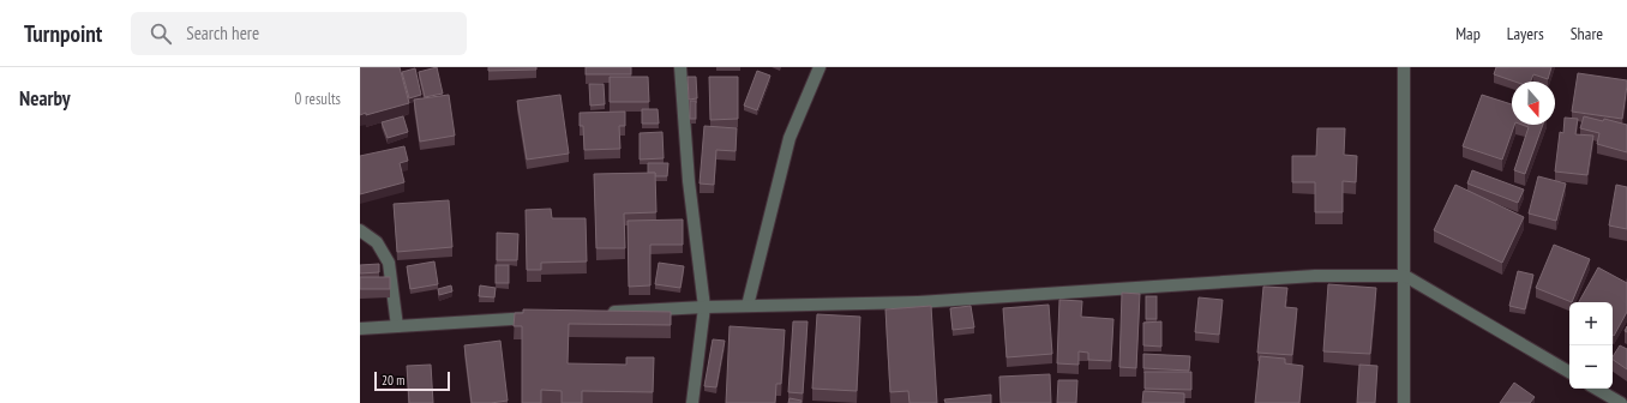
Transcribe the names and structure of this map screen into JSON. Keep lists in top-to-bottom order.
{
  "scale_bar": "20 m",
  "north": "bottom",
  "page": {
    "header": "Turnpoint",
    "search": "Search here",
    "nav": ["Map", "Layers", "Share"],
    "heading": ["Nearby", "0 results"],
    "map_buttons": ["+", "−"],
    "scale": "20 m"
  }
}
